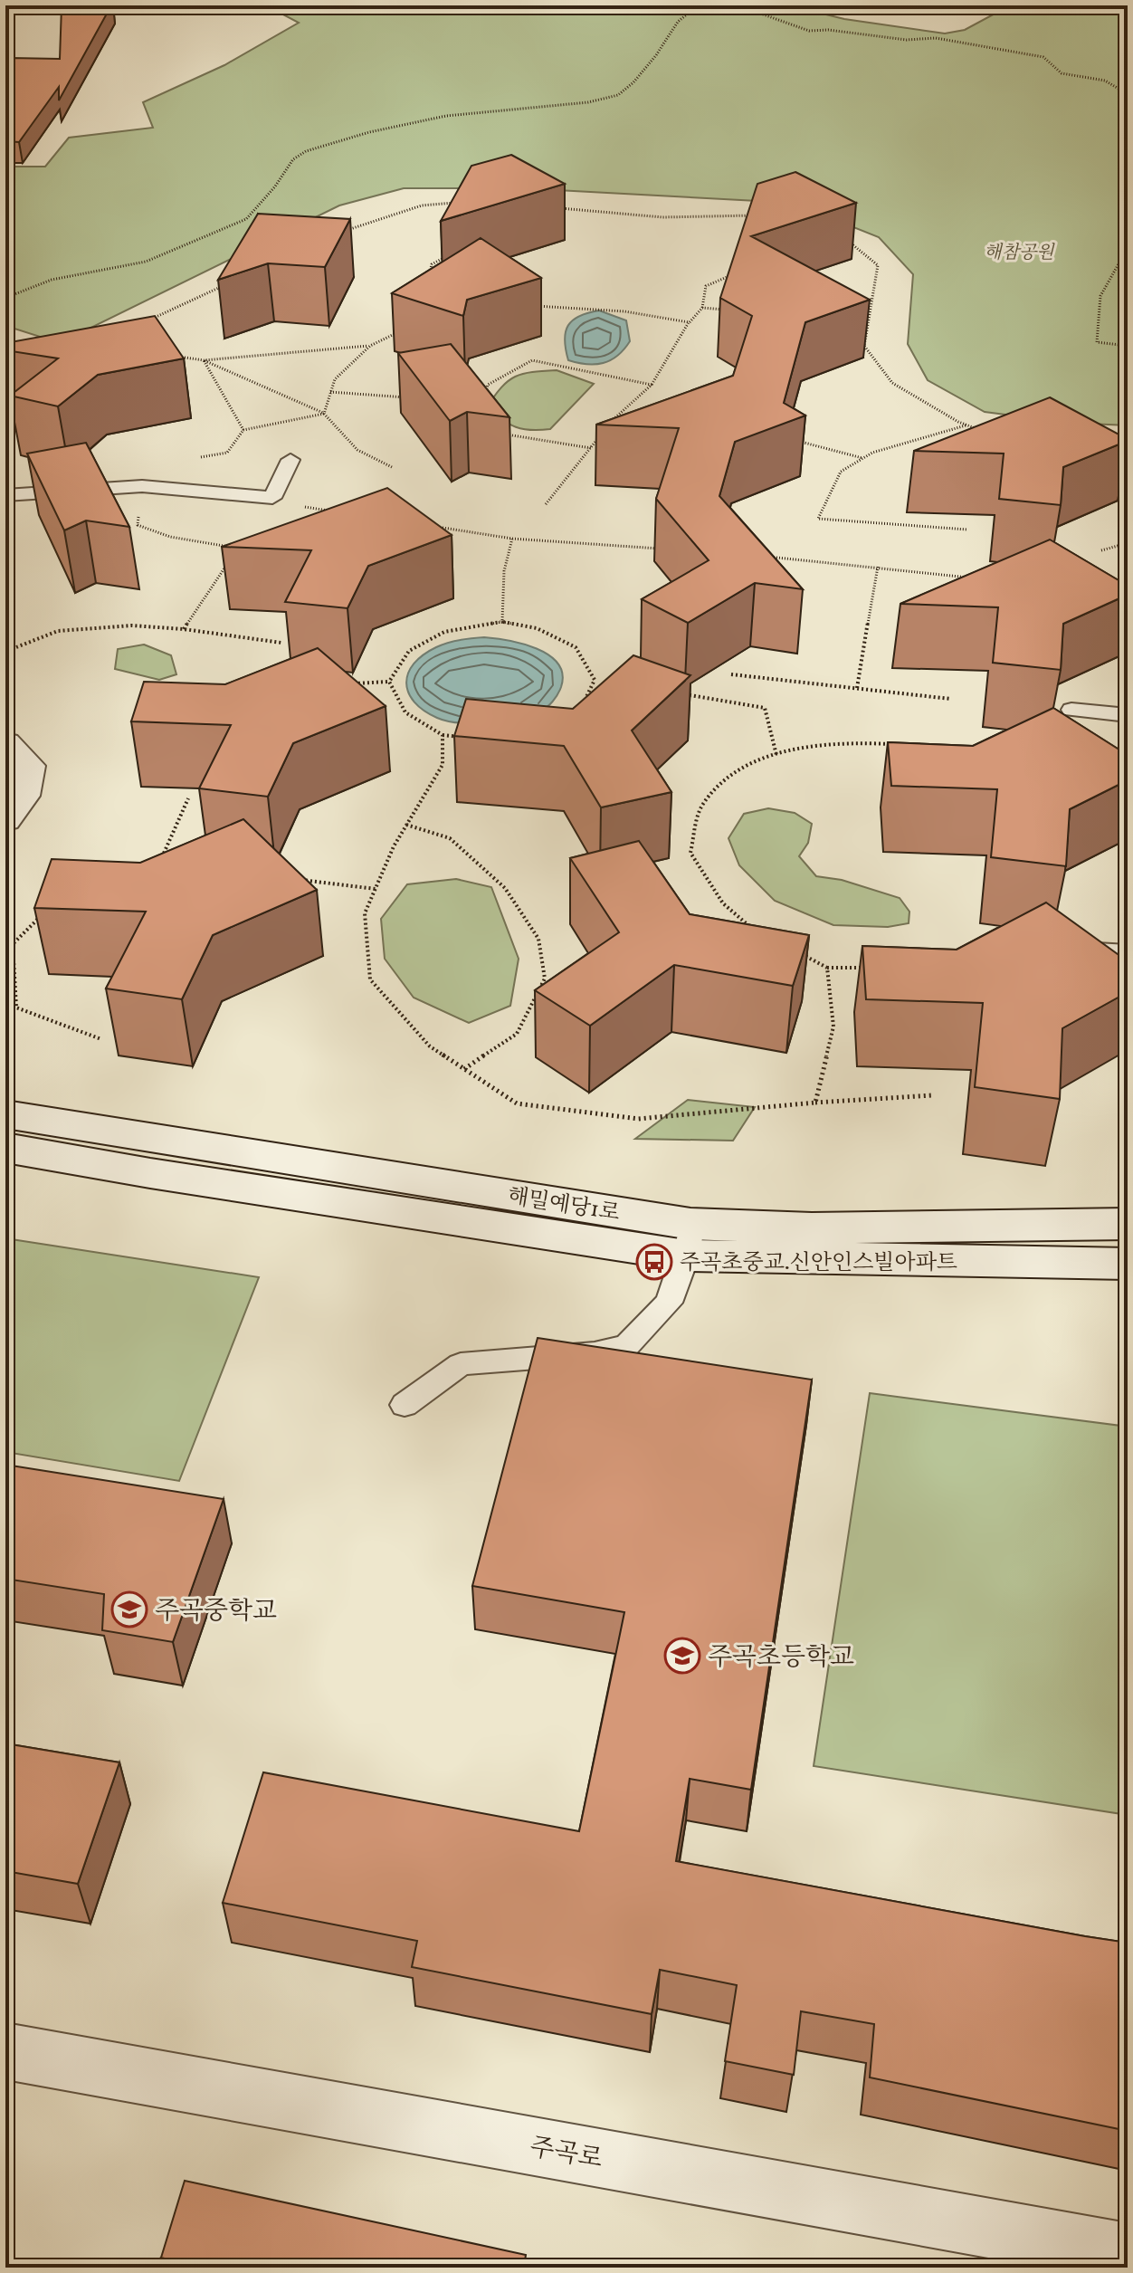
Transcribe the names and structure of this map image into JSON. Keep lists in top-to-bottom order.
{
  "streets": {
    "street": ["해밀예당1로", "주곡로"]
  },
  "parks": ["해참공원"],
  "places": {
    "bus stop": ["주곡초중교.신안인스빌아파트"],
    "school or university": ["주곡중학교", "주곡초등학교"]
  }
}
